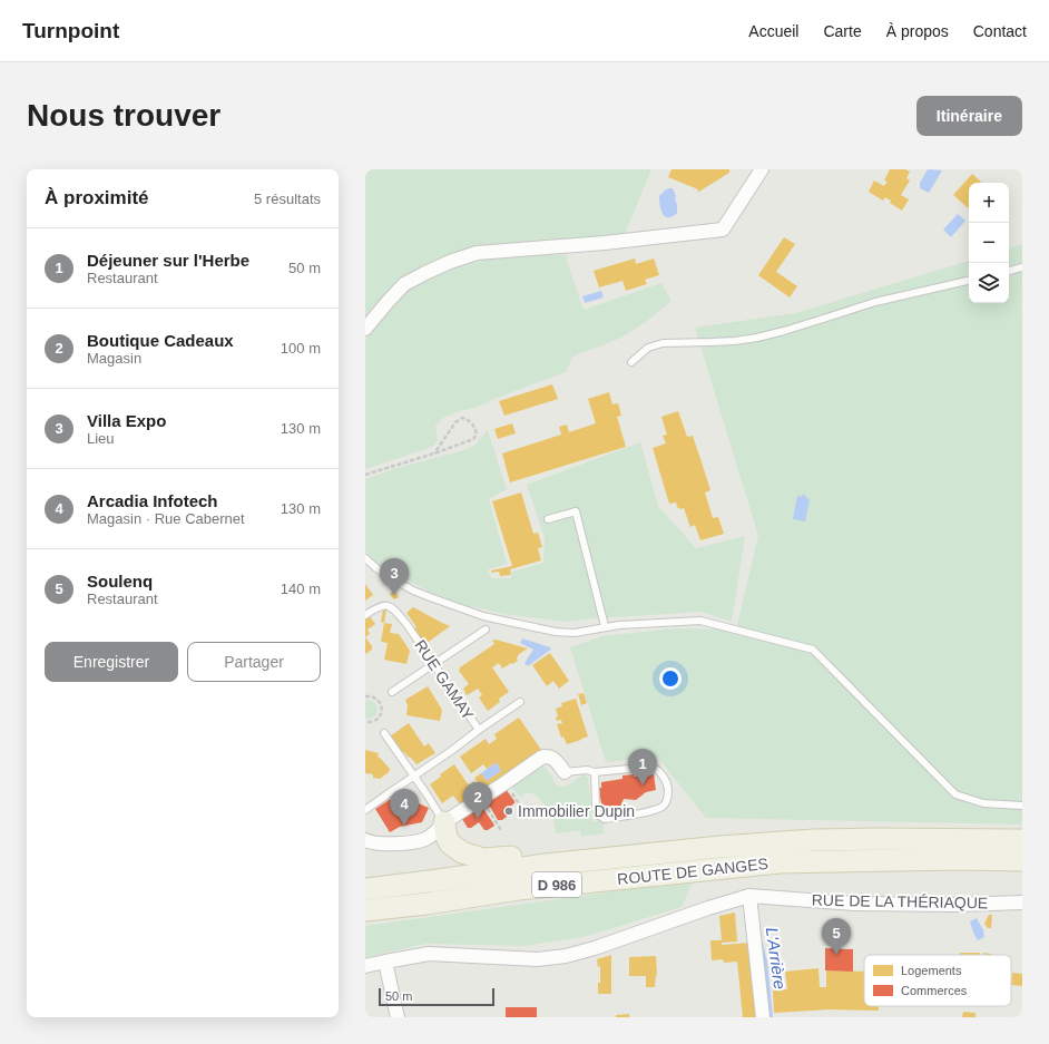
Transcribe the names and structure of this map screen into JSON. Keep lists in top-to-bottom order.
{
  "streets": {
    "main road": ["ROUTE DE GANGES", "D 986"],
    "street": ["RUE DE LA THÉRIAQUE"],
    "lane": ["RUE GAMAY"]
  },
  "water": ["L'Arrière"],
  "places": ["Immobilier Dupin"],
  "legend": ["Logements", "Commerces"],
  "scale_bar": "50 m",
  "page": {
    "header": "Turnpoint",
    "nav": [
      "Accueil",
      "Carte",
      "À propos",
      "Contact"
    ],
    "buttons": [
      "Itinéraire",
      ["Enregistrer", "Partager"]
    ],
    "title": "Nous trouver",
    "heading": ["À proximité", "5 résultats"],
    "map_buttons": ["+", "−"],
    "list": [
      {
        "mark": "1",
        "name": "Déjeuner sur l'Herbe",
        "note": "Restaurant",
        "value": "50 m"
      },
      {
        "mark": "2",
        "name": "Boutique Cadeaux",
        "note": "Magasin",
        "value": "100 m"
      },
      {
        "mark": "3",
        "name": "Villa Expo",
        "note": "Lieu",
        "value": "130 m"
      },
      {
        "mark": "4",
        "name": "Arcadia Infotech",
        "note": "Magasin · Rue Cabernet",
        "value": "130 m"
      },
      {
        "mark": "5",
        "name": "Soulenq",
        "note": "Restaurant",
        "value": "140 m"
      }
    ],
    "pins": [
      "3",
      "1",
      "2",
      "4",
      "5"
    ],
    "scale": "50 m"
  }
}
